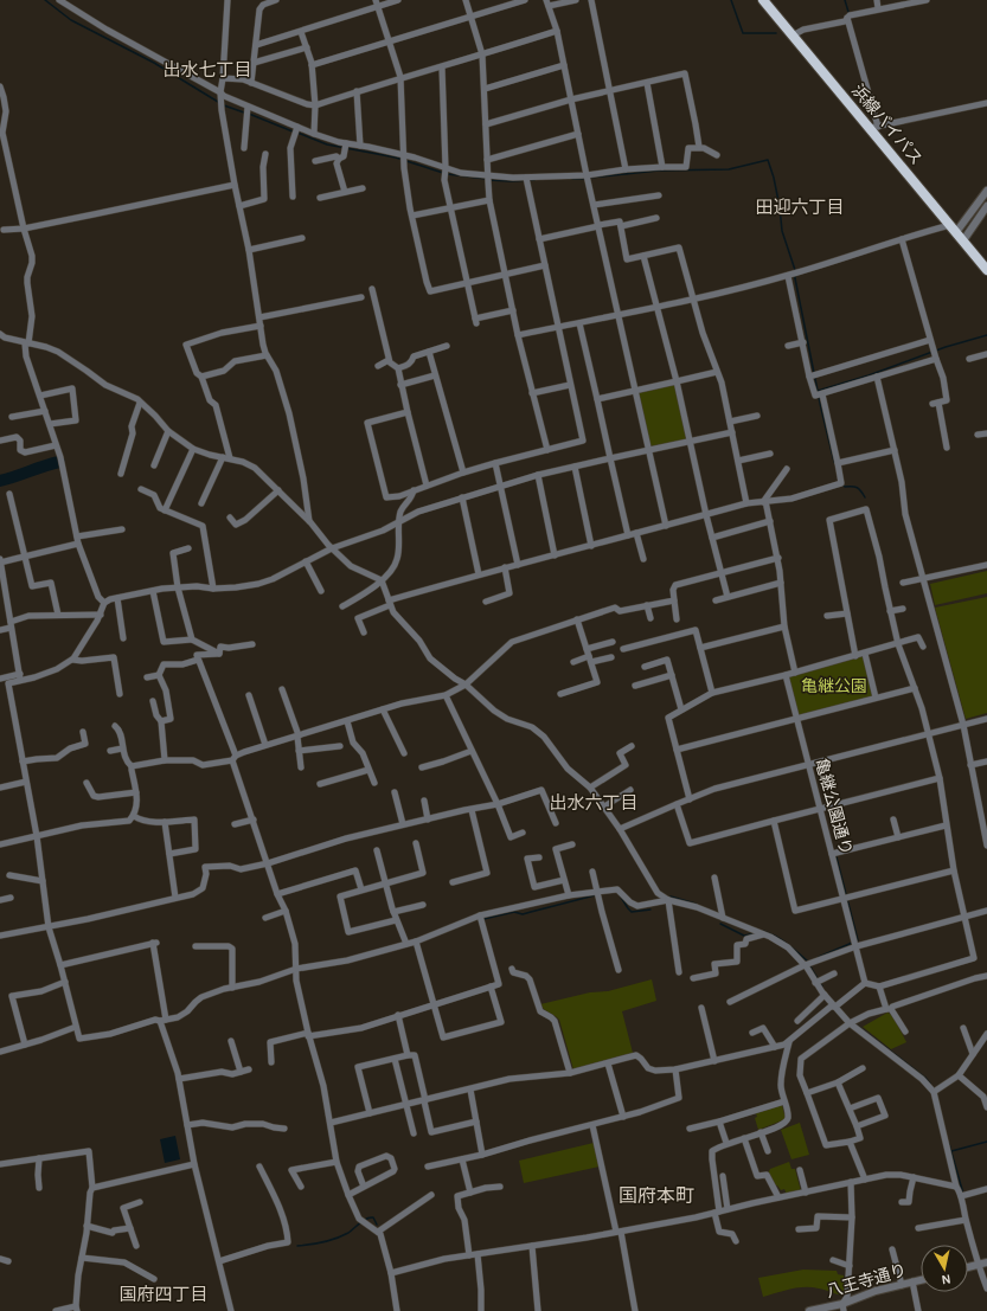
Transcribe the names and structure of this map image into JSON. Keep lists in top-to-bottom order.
{
  "streets": {
    "highway": ["浜線バイパス"],
    "street": ["亀継公園通り", "八王寺通り"]
  },
  "districts": [
    "出水七丁目",
    "田迎六丁目",
    "出水六丁目",
    "国府本町",
    "国府四丁目"
  ],
  "parks": ["亀継公園"],
  "north": "bottom"
}
